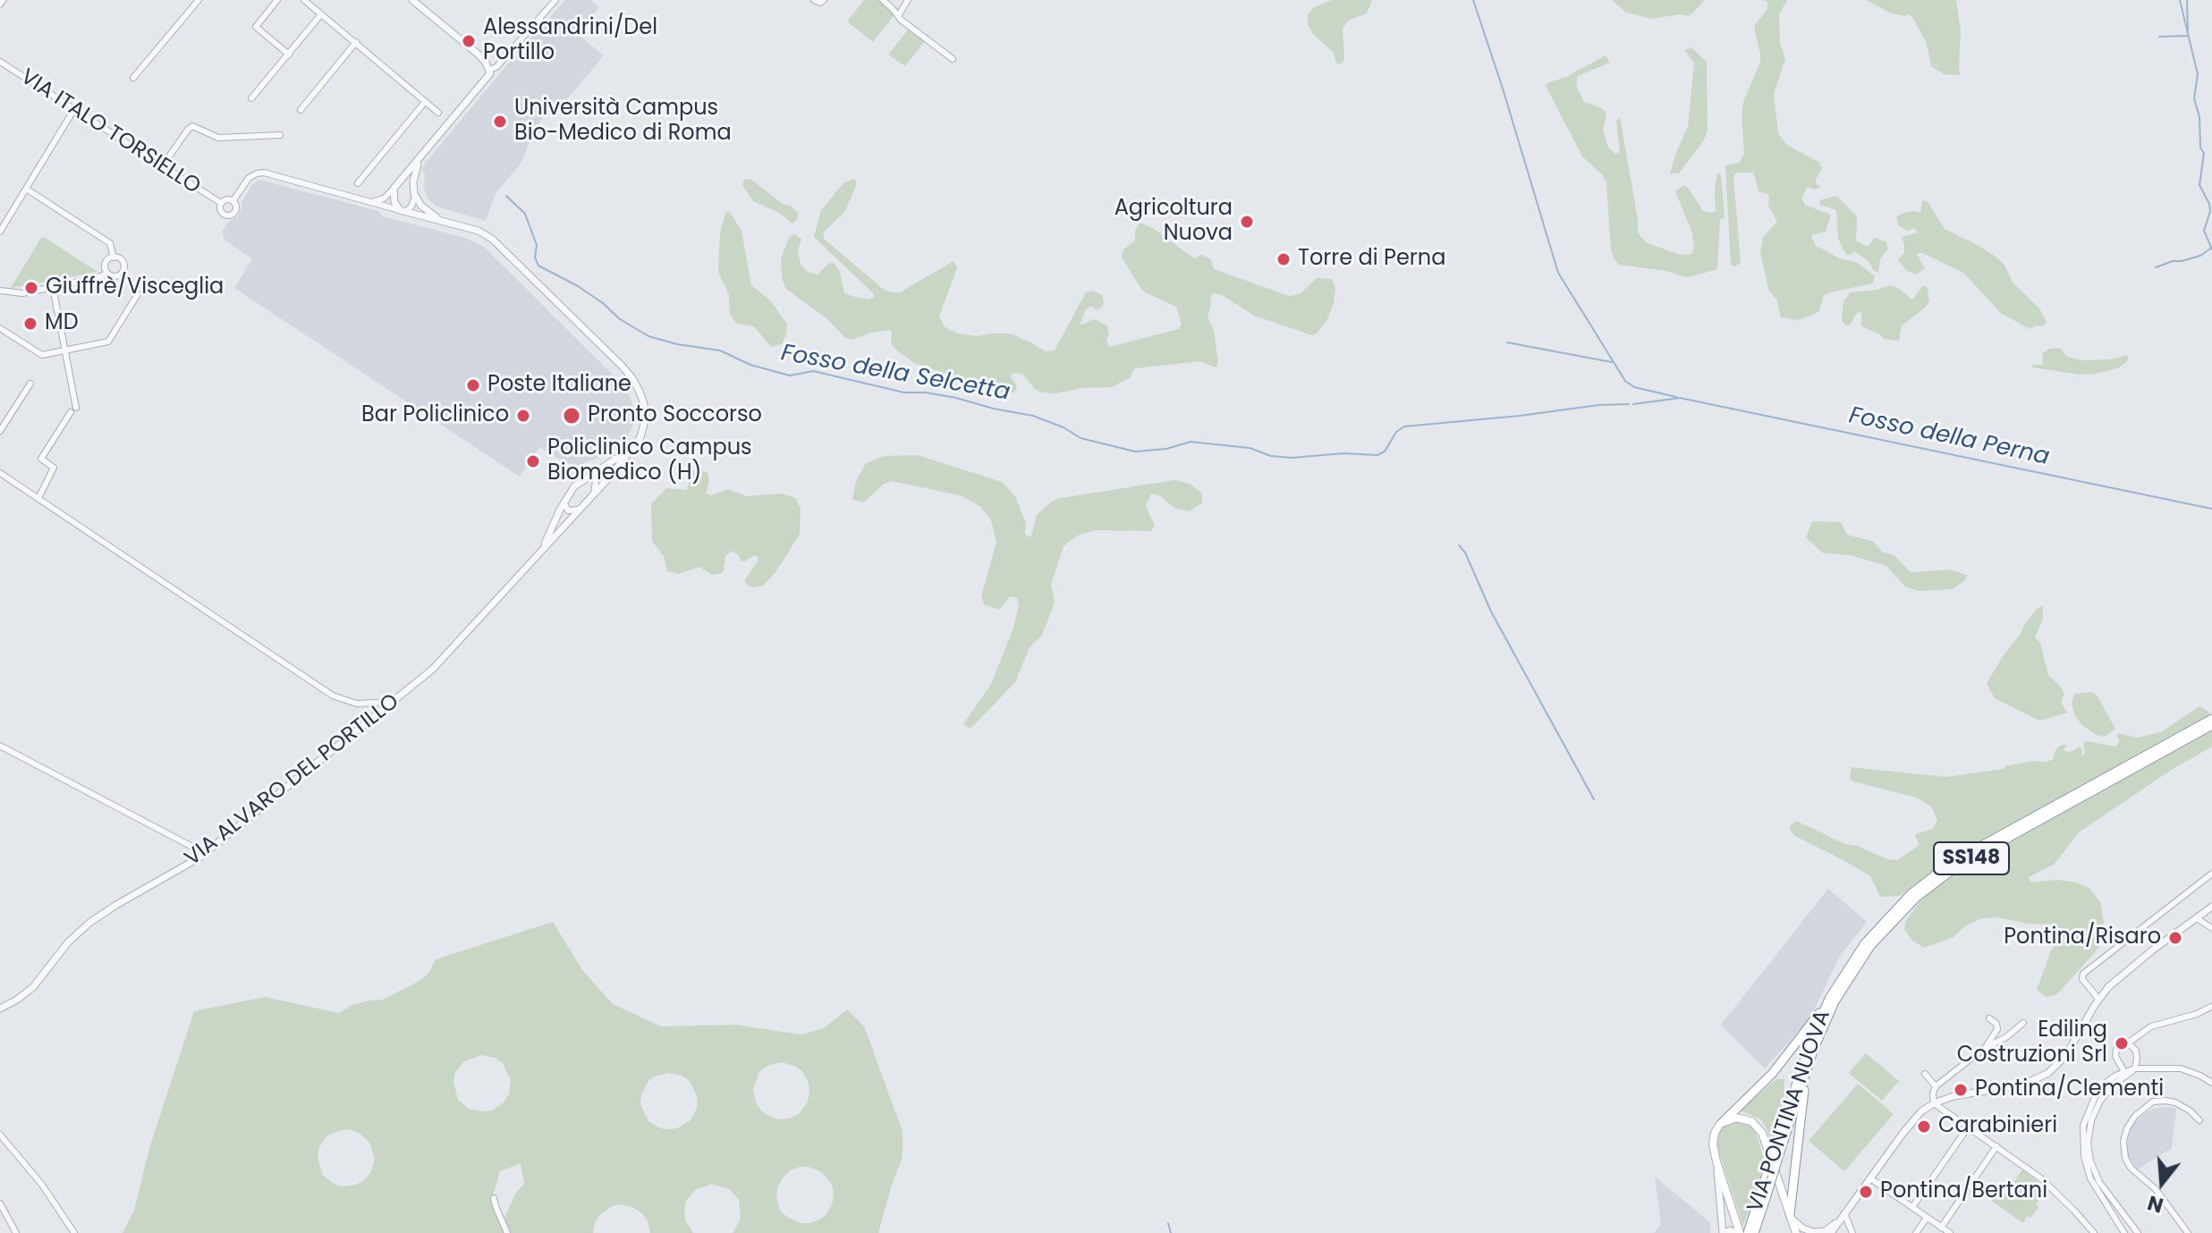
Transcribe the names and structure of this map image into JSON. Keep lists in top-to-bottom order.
{
  "streets": {
    "highway": ["SS148", "VIA PONTINA NUOVA"],
    "street": ["VIA ITALO TORSIELLO", "VIA ALVARO DEL PORTILLO"]
  },
  "water": ["Fosso della Selcetta", "Fosso della Perna"],
  "places": [
    "Alessandrini/Del Portillo",
    "Università Campus Bio-Medico di Roma",
    "Agricoltura Nuova",
    "Torre di Perna",
    "Giuffrè/Visceglia",
    "MD",
    "Poste Italiane",
    "Bar Policlinico",
    "Pronto Soccorso",
    "Policlinico Campus Biomedico (H)",
    "Pontina/Risaro",
    "Ediling Costruzioni Srl",
    "Pontina/Clementi",
    "Carabinieri",
    "Pontina/Bertani"
  ],
  "north": "bottom"
}
